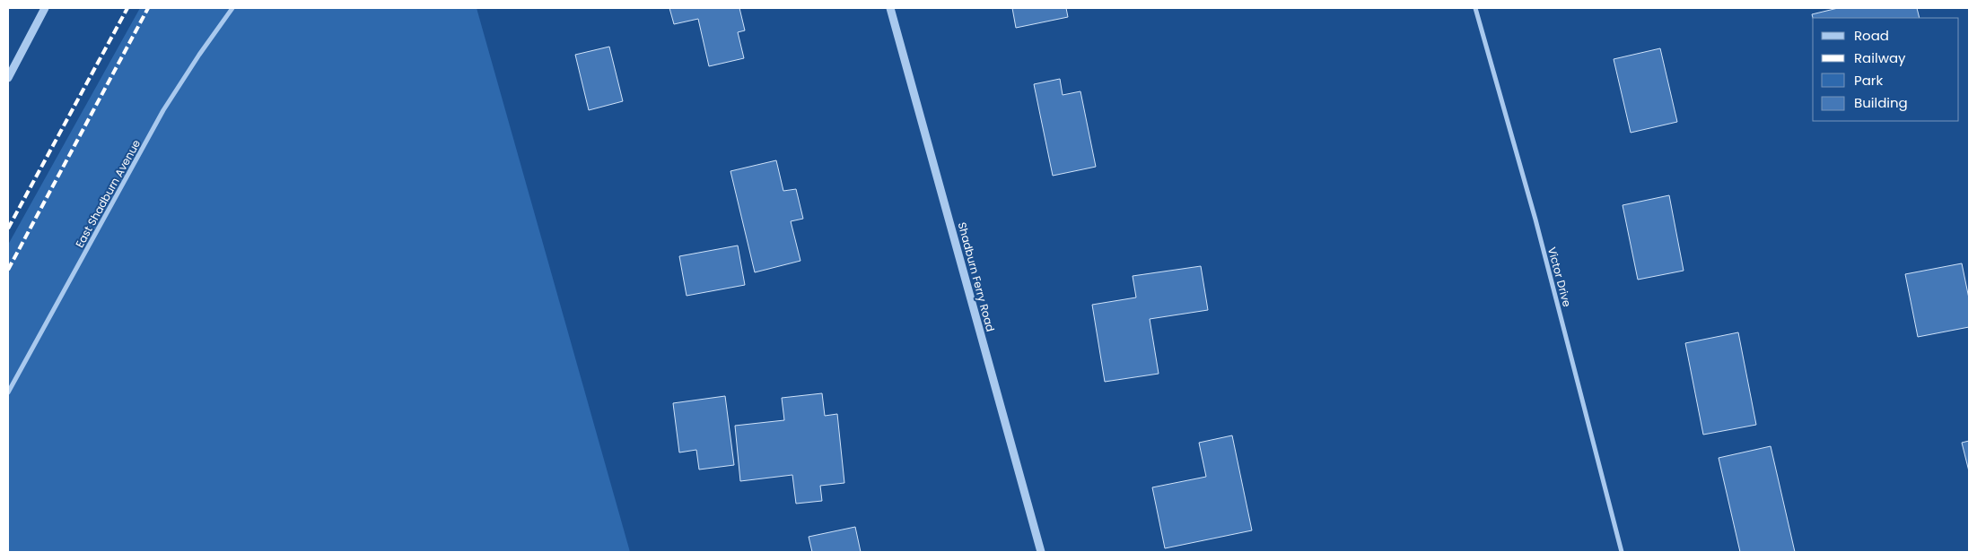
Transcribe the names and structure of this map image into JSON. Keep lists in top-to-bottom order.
{
  "streets": {
    "street": ["East Shadburn Avenue", "Shadburn Ferry Road", "Victor Drive"]
  },
  "legend": [
    "Road",
    "Railway",
    "Park",
    "Building"
  ]
}
